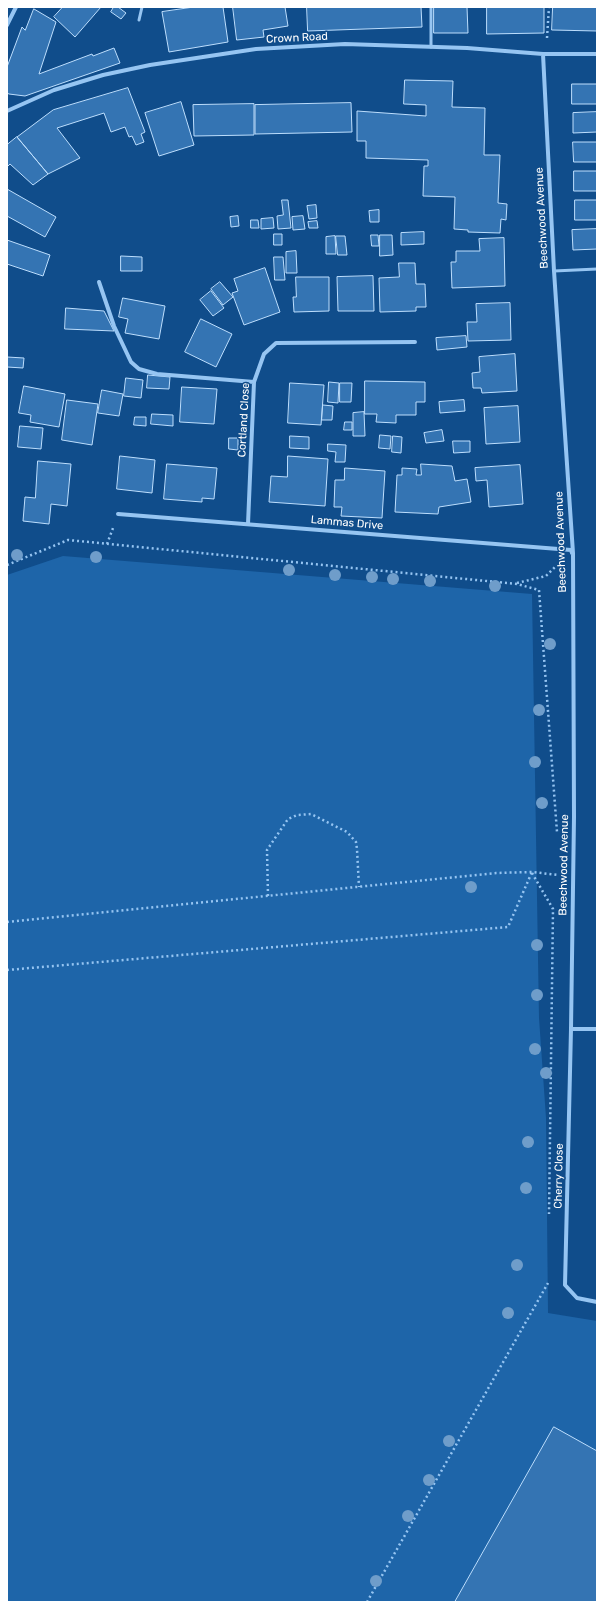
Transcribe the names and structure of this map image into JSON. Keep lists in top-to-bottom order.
{
  "streets": {
    "street": [
      "Crown Road",
      "Beechwood Avenue",
      "Cortland Close",
      "Lammas Drive",
      "Cherry Close"
    ]
  },
  "crossings": [
    ["Crown Road", "Beechwood Avenue"],
    ["Beechwood Avenue", "Lammas Drive"],
    ["Beechwood Avenue", "Cherry Close"],
    ["Cortland Close", "Lammas Drive"]
  ]
}
